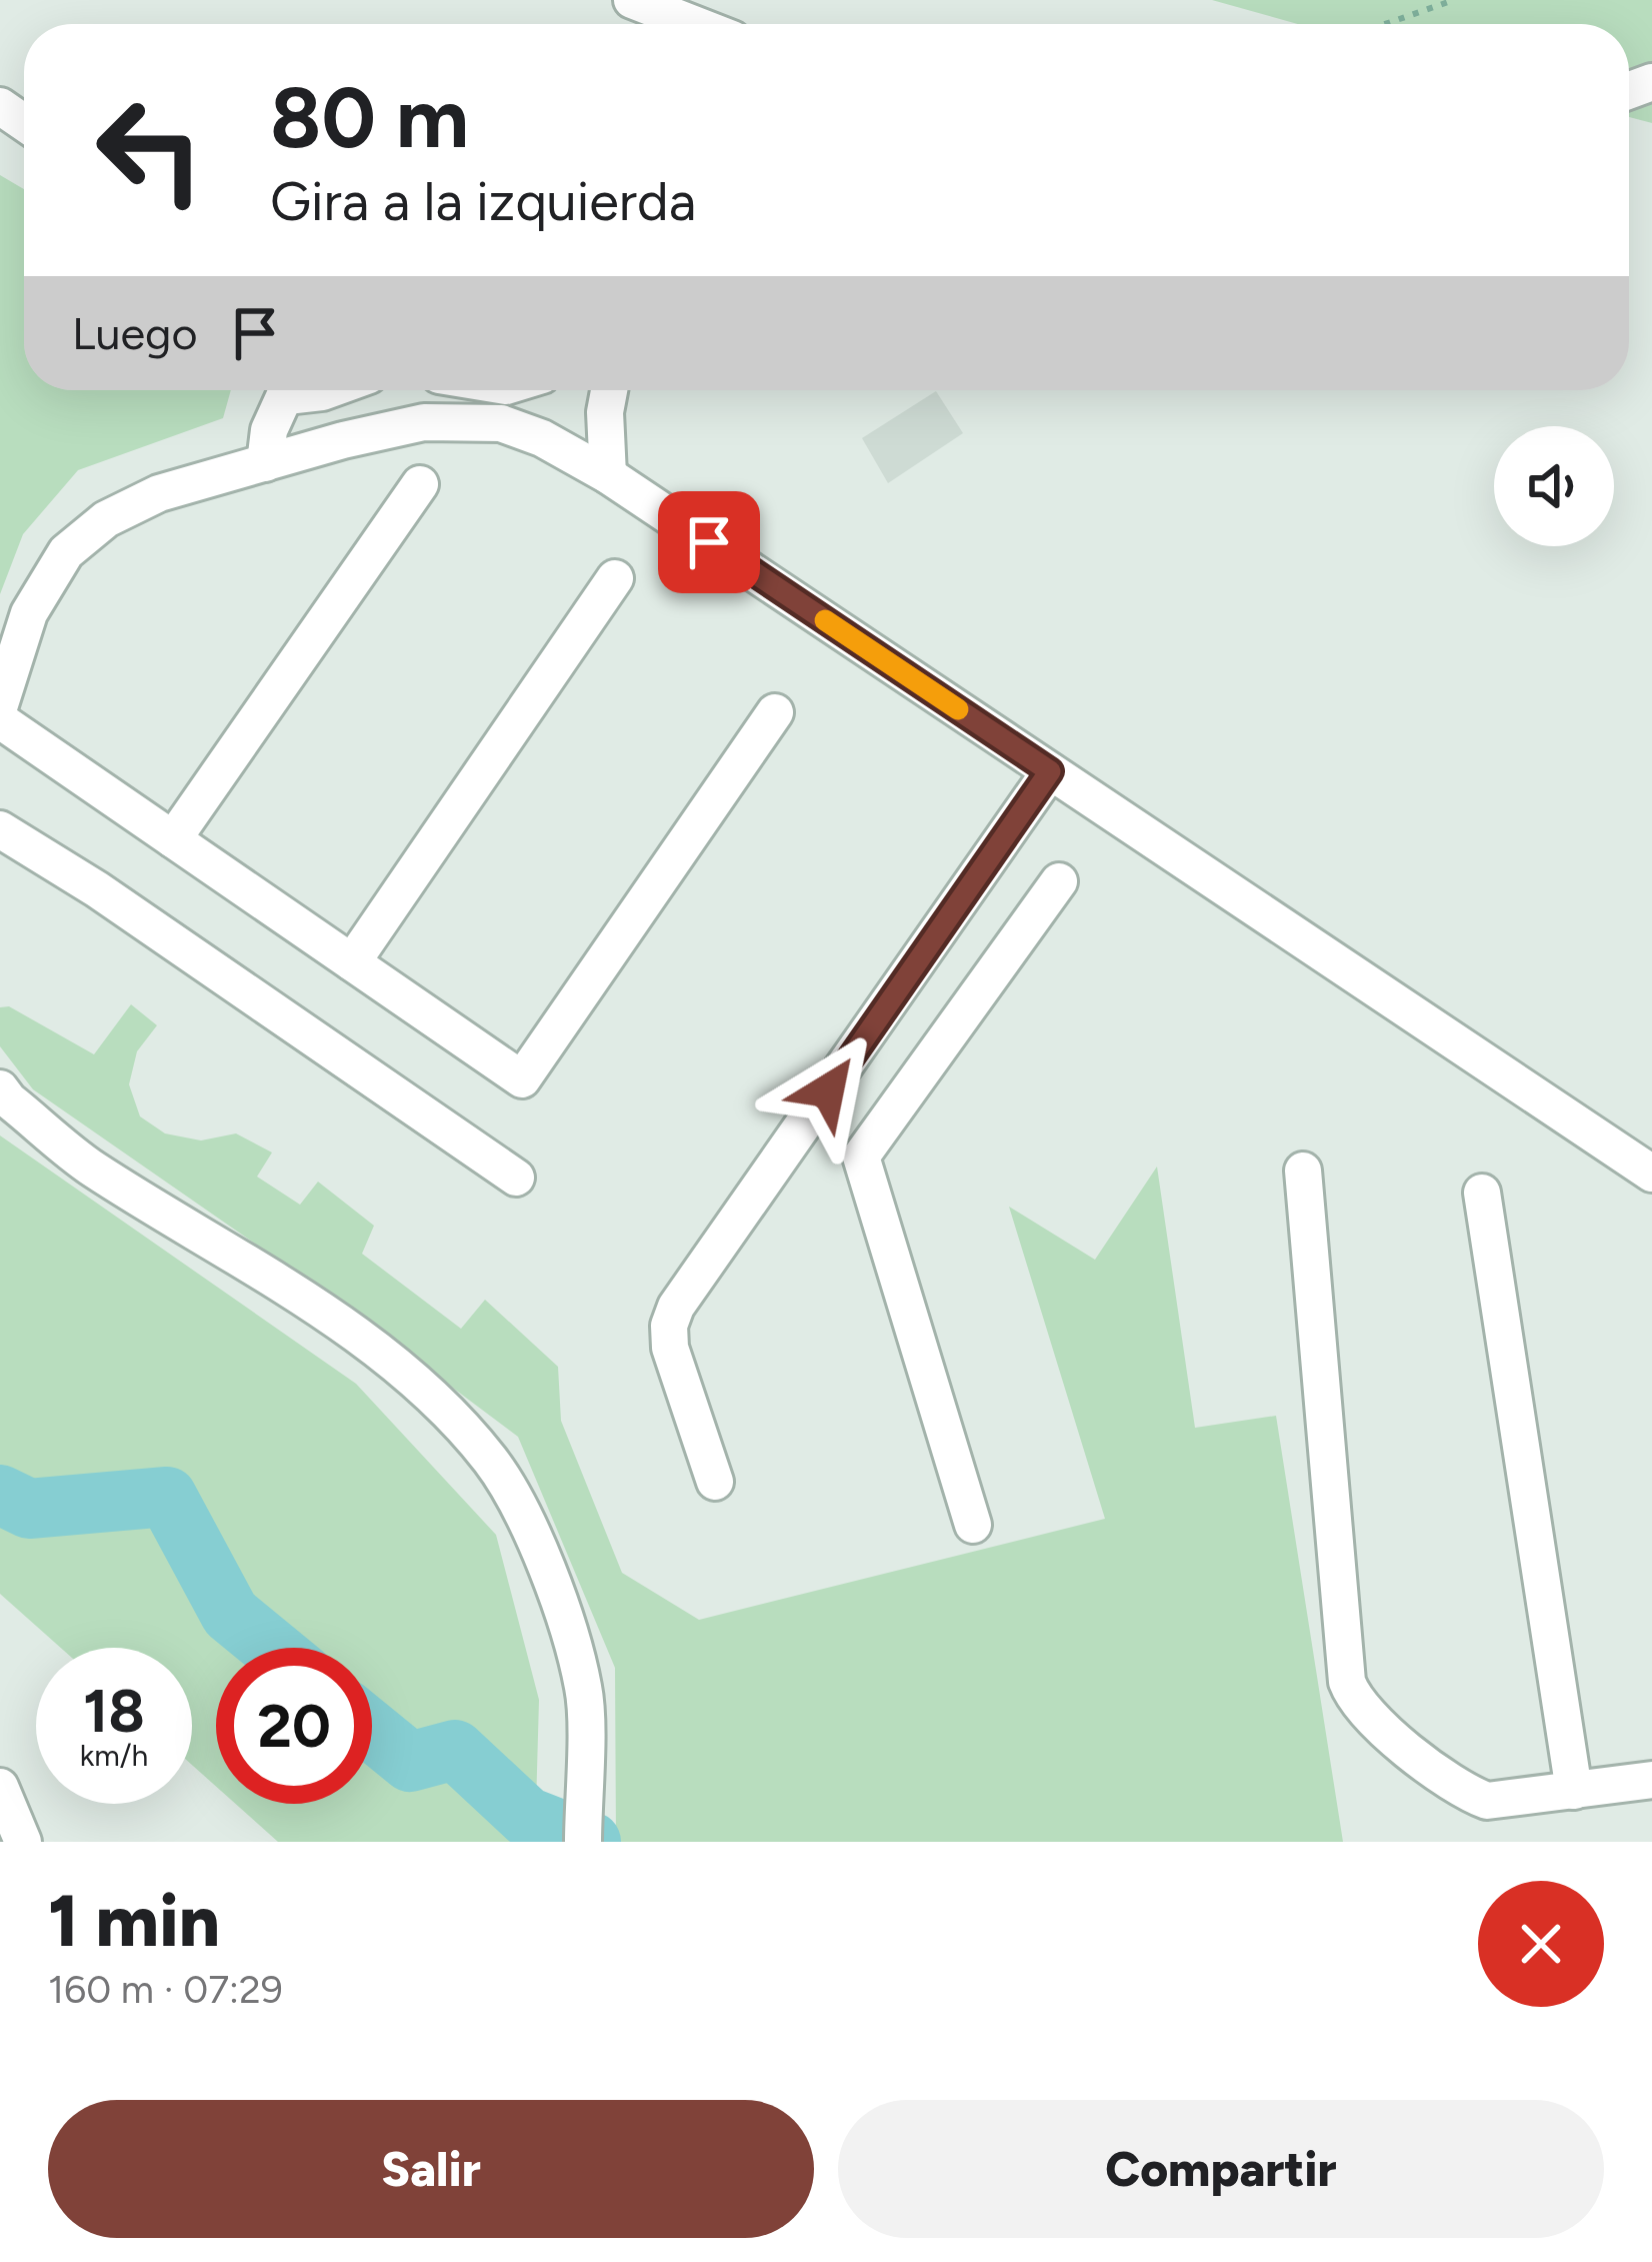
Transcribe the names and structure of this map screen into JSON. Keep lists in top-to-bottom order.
{
  "page": {
    "turn": ["80 m", "Gira a la izquierda"],
    "then": "Luego",
    "speed": "18 km/h",
    "limit": "20",
    "heading": ["1 min", "160 m · 07:29"],
    "buttons": ["Salir", "Compartir"]
  }
}
